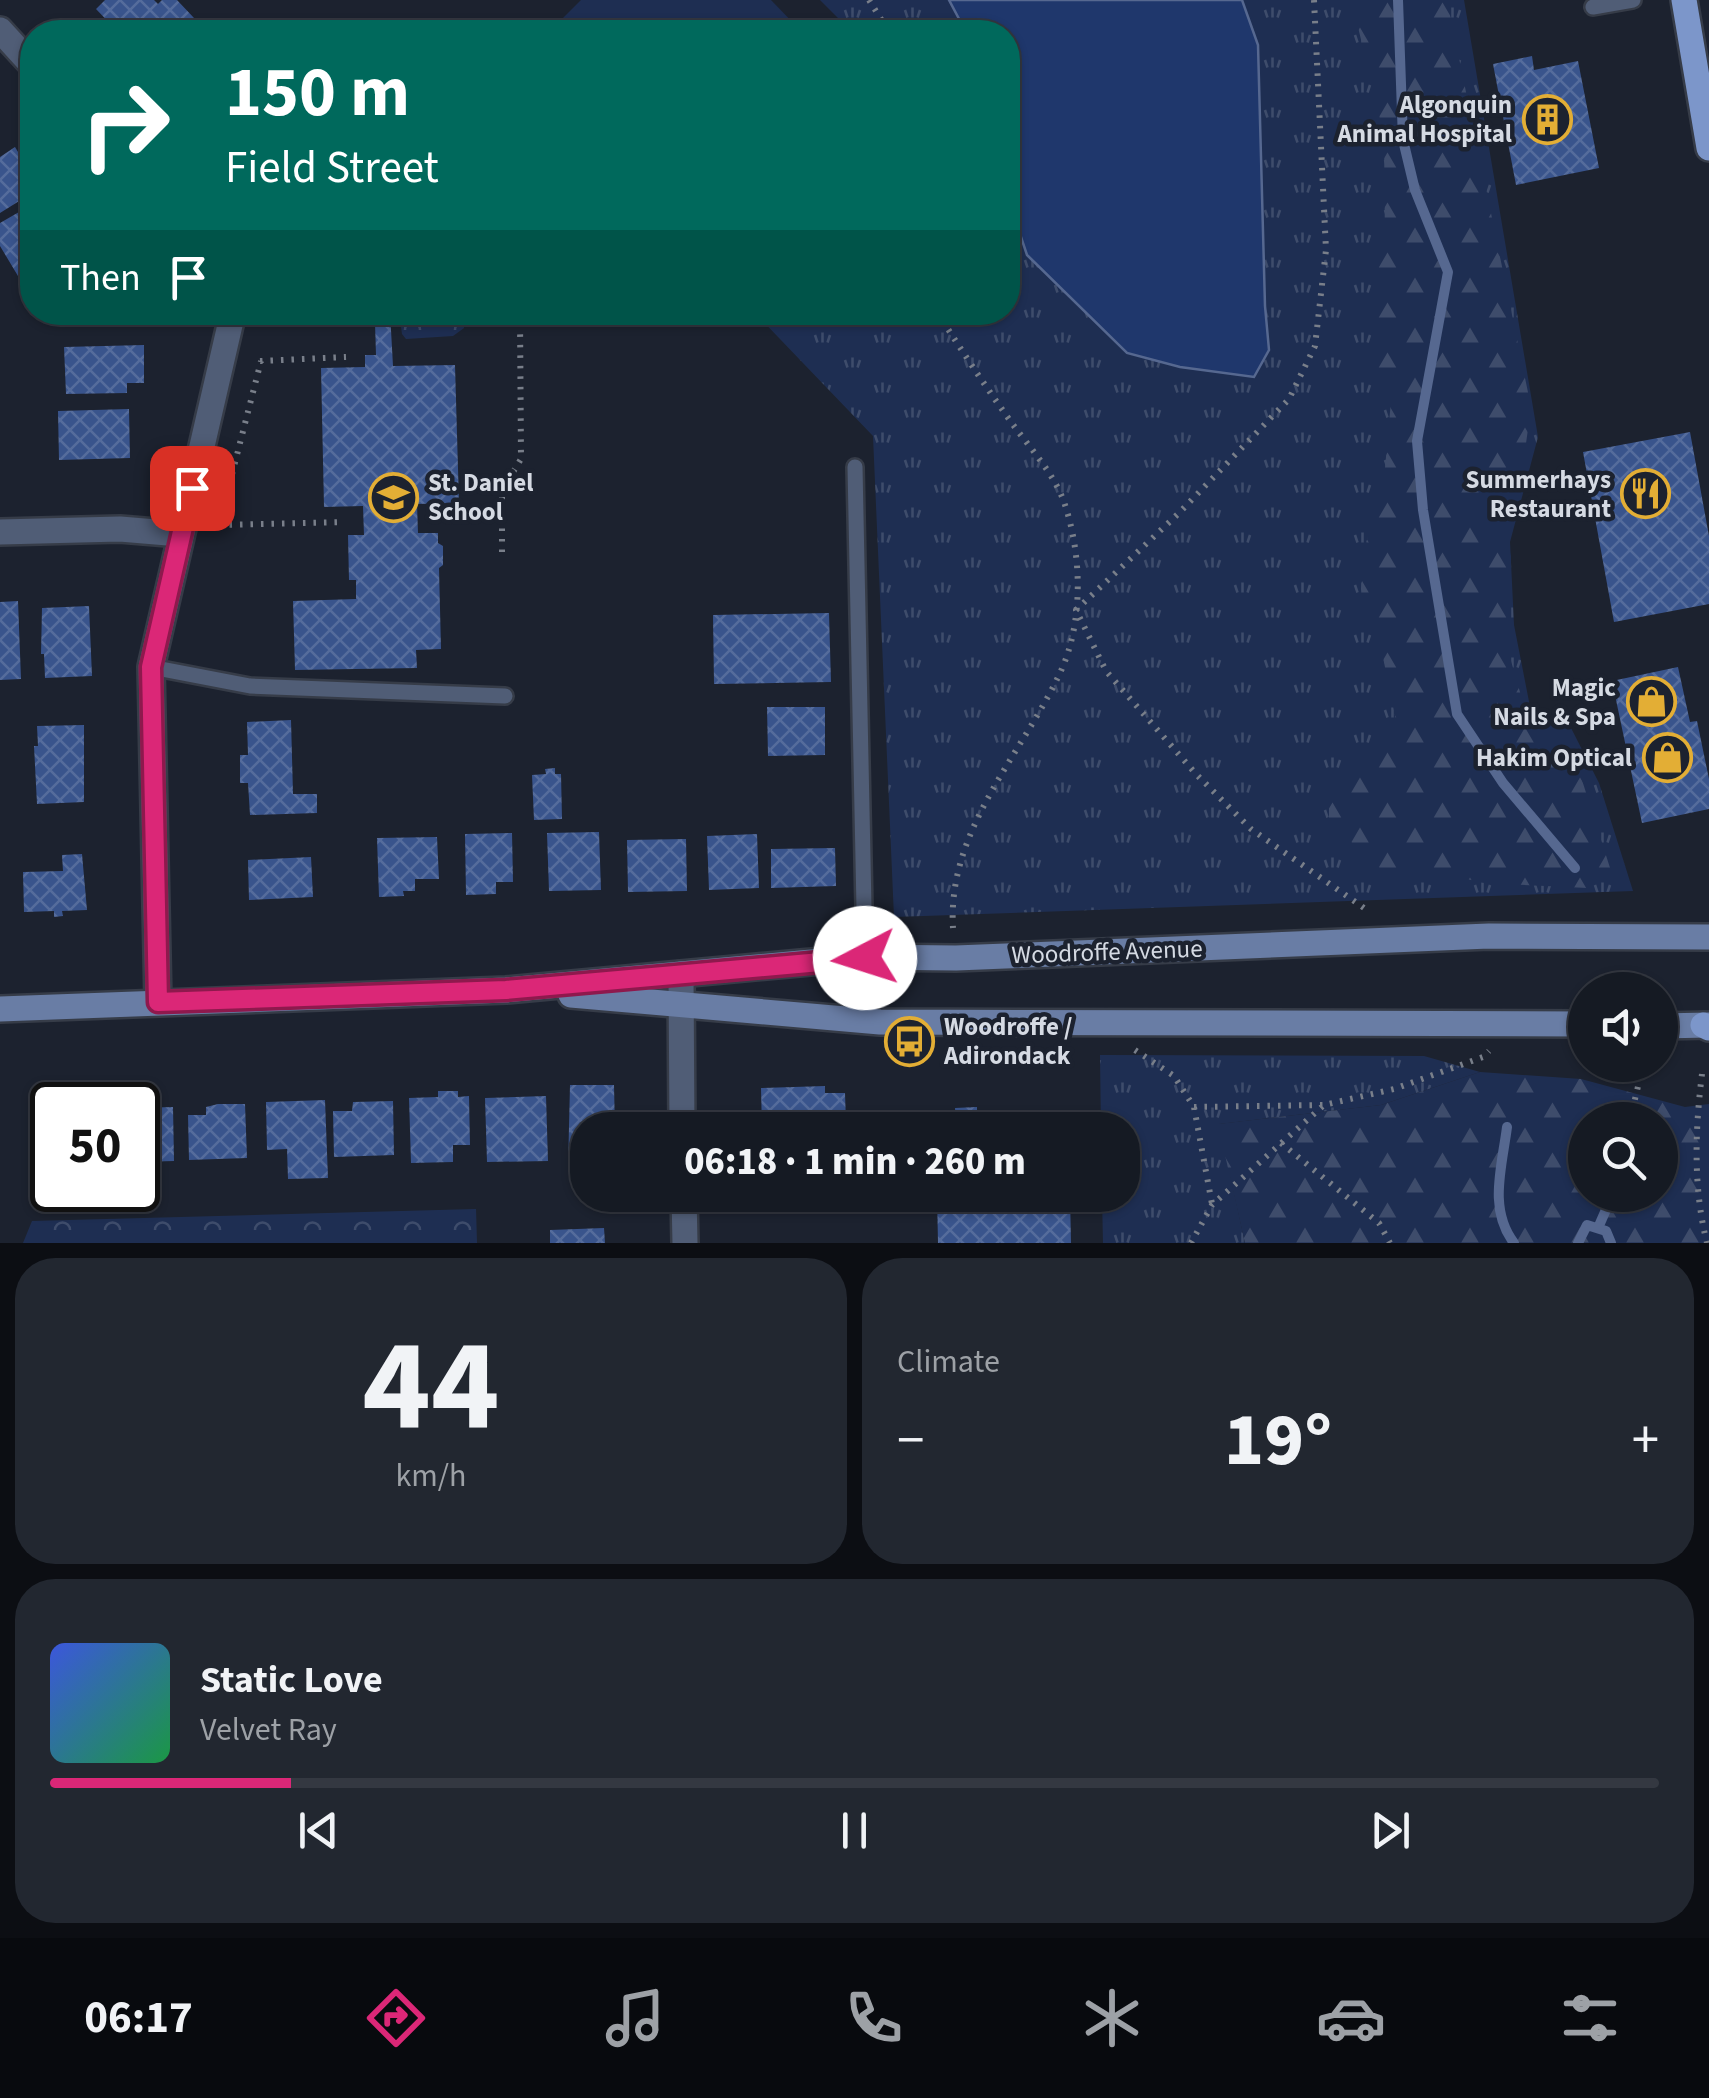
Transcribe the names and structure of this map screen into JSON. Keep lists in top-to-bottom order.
{
  "streets": {
    "main road": ["Woodroffe Avenue"]
  },
  "places": {
    "building": ["Algonquin Animal Hospital"],
    "restaurant": ["Summerhays Restaurant"],
    "school or university": ["St. Daniel School"],
    "shop": ["Magic Nails & Spa", "Hakim Optical"],
    "bus stop": ["Woodroffe / Adirondack"]
  },
  "page": {
    "turn": ["150 m", "Field Street"],
    "then": "Then",
    "limit": "50",
    "trip": "06:18 · 1 min · 260 m",
    "tile": [
      ["44", "km/h"],
      "Climate"
    ],
    "heat": ["−", "19°", "+"],
    "song": ["Static Love", "Velvet Ray"],
    "tabs": "06:17"
  }
}
